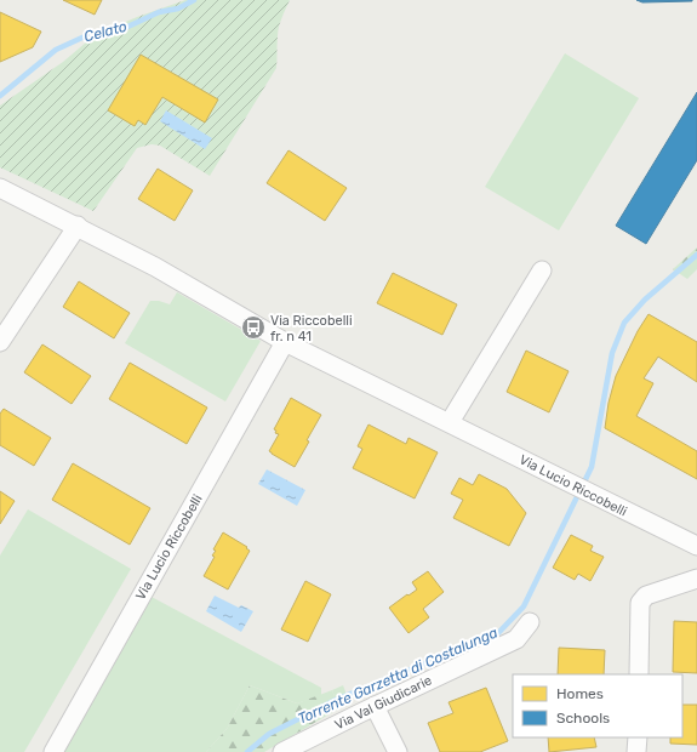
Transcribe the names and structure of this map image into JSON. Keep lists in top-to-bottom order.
{
  "streets": {
    "street": ["Via Lucio Riccobelli", "Via Val Giudicarie"]
  },
  "water": ["Celato", "Torrente Garzetta di Costalunga"],
  "places": {
    "bus stop": ["Via Riccobelli fr. n 41"]
  },
  "legend": ["Homes", "Schools"]
}
